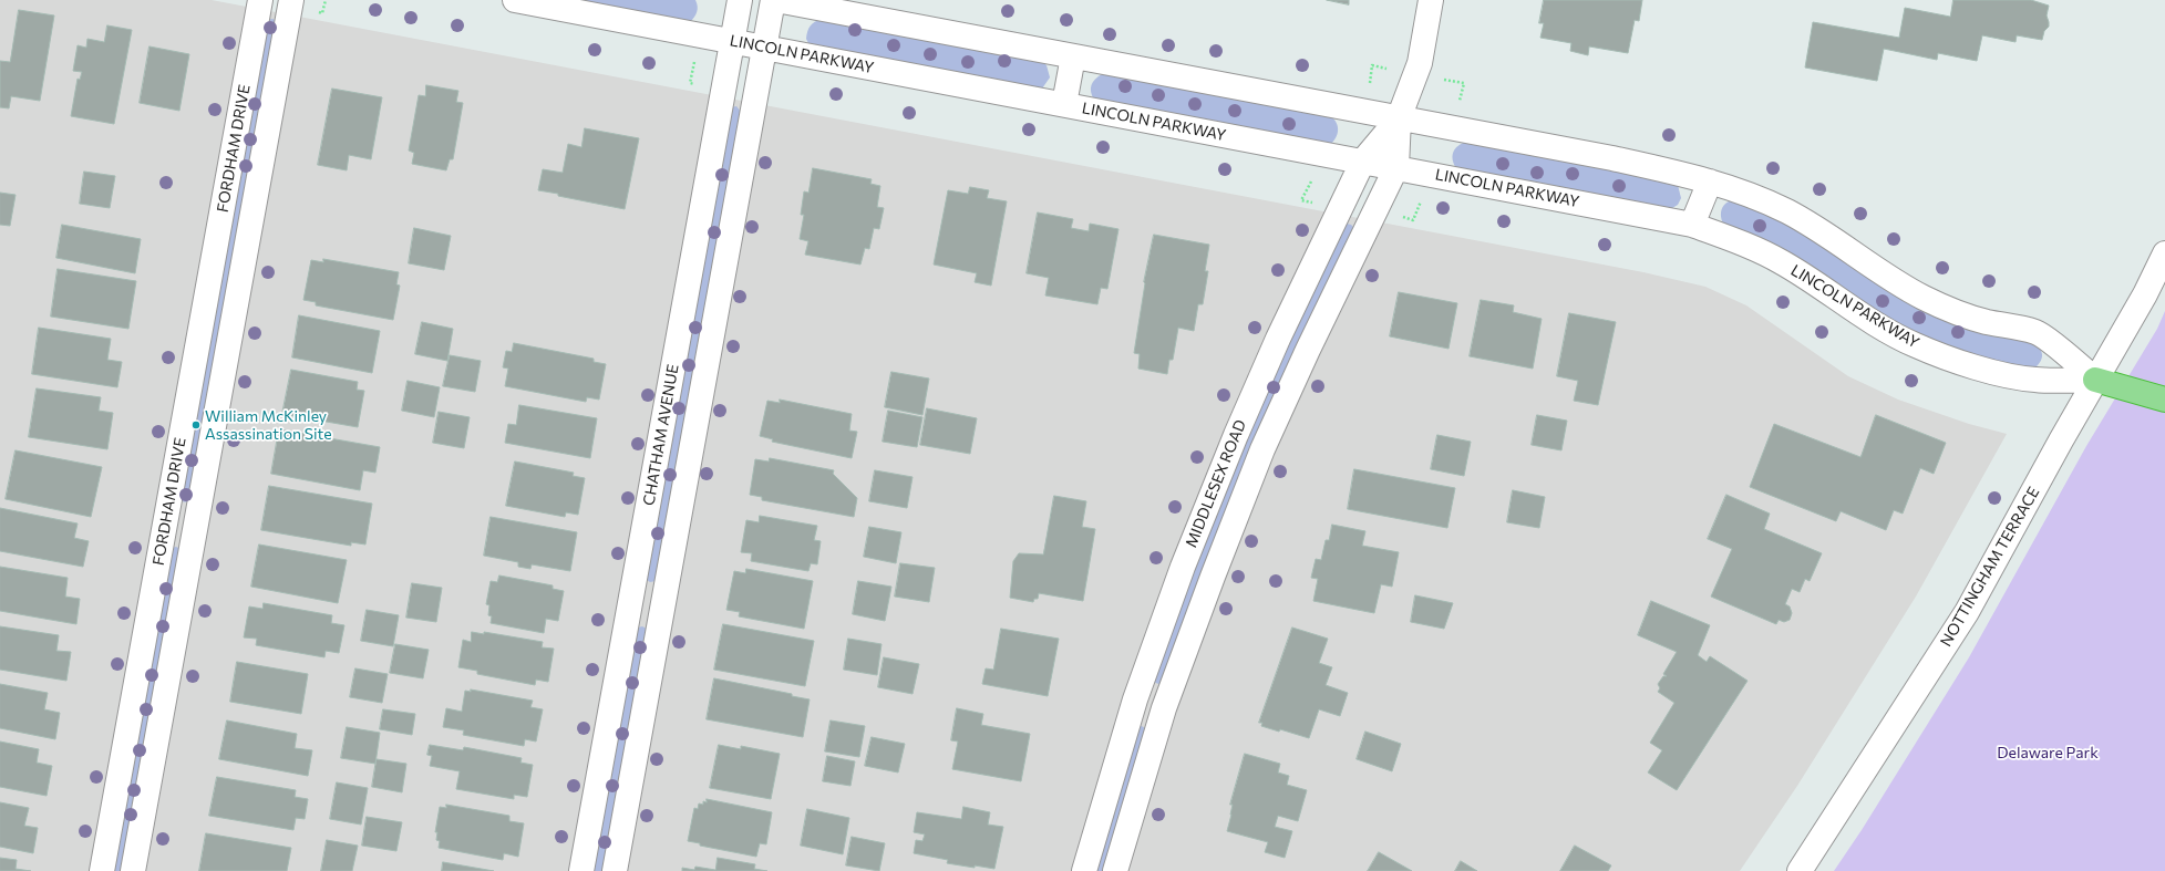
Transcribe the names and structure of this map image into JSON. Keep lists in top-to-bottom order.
{
  "streets": {
    "street": [
      "LINCOLN PARKWAY",
      "FORDHAM DRIVE",
      "CHATHAM AVENUE",
      "MIDDLESEX ROAD",
      "NOTTINGHAM TERRACE"
    ]
  },
  "crossings": [
    ["LINCOLN PARKWAY", "CHATHAM AVENUE"],
    ["LINCOLN PARKWAY", "MIDDLESEX ROAD"],
    ["LINCOLN PARKWAY", "NOTTINGHAM TERRACE"]
  ],
  "parks": ["Delaware Park"],
  "places": ["William McKinley Assassination Site"]
}
